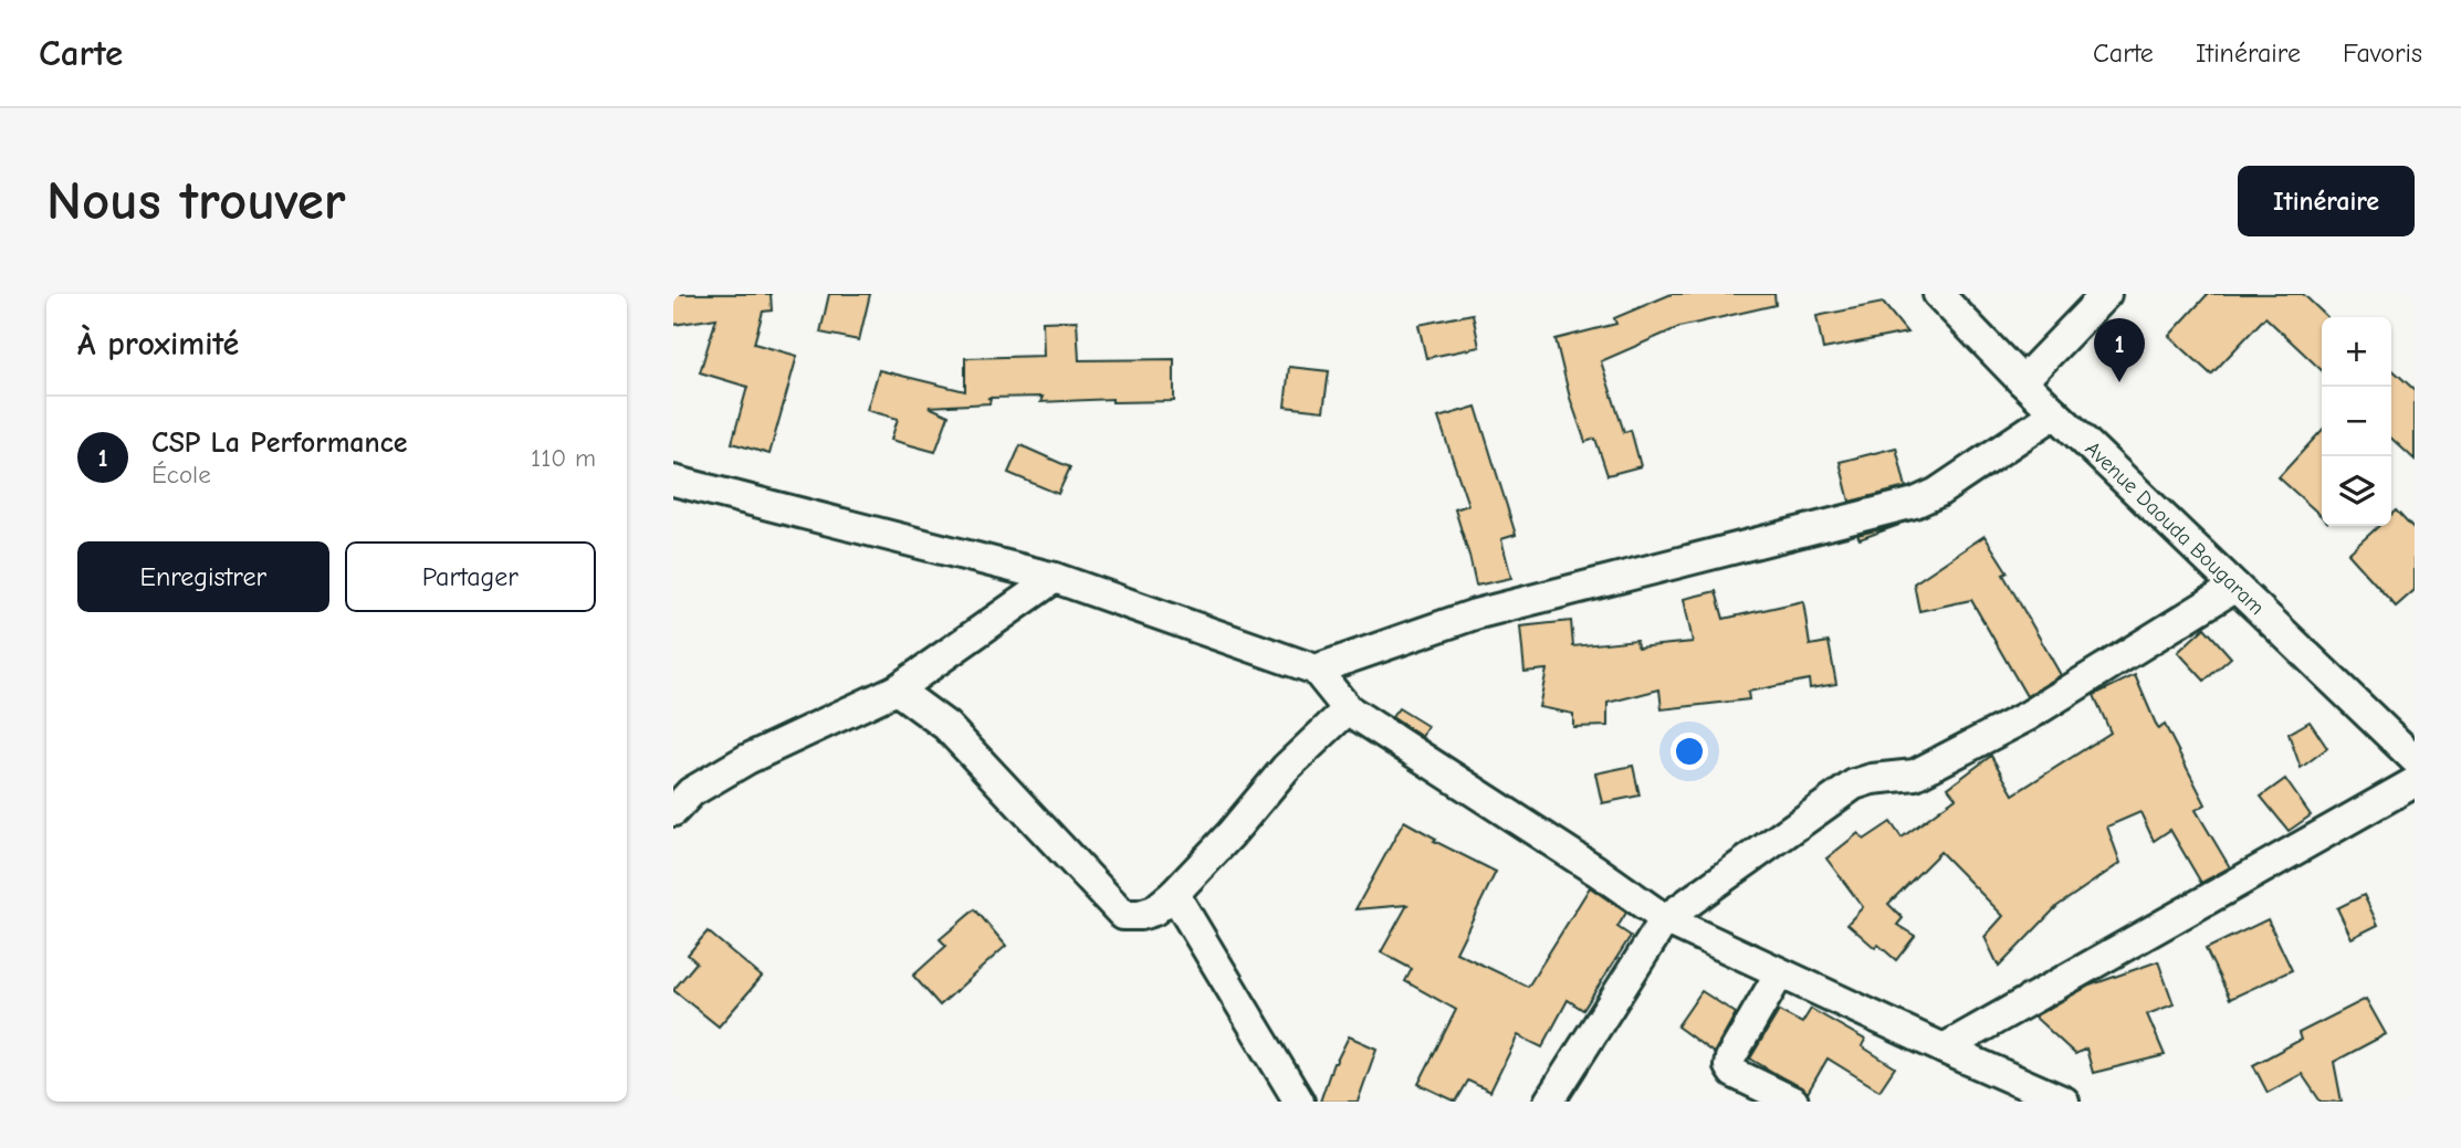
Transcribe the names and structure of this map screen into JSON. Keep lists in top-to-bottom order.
{
  "streets": {
    "street": ["Avenue Daouda Bougaram"]
  },
  "page": {
    "header": "Carte",
    "nav": ["Carte", "Itinéraire", "Favoris"],
    "buttons": [
      "Itinéraire",
      ["Enregistrer", "Partager"]
    ],
    "title": "Nous trouver",
    "heading": "À proximité",
    "map_buttons": ["+", "−"],
    "pins": "1",
    "list": [
      {
        "mark": "1",
        "name": "CSP La Performance",
        "note": "École",
        "value": "110 m"
      }
    ]
  }
}
